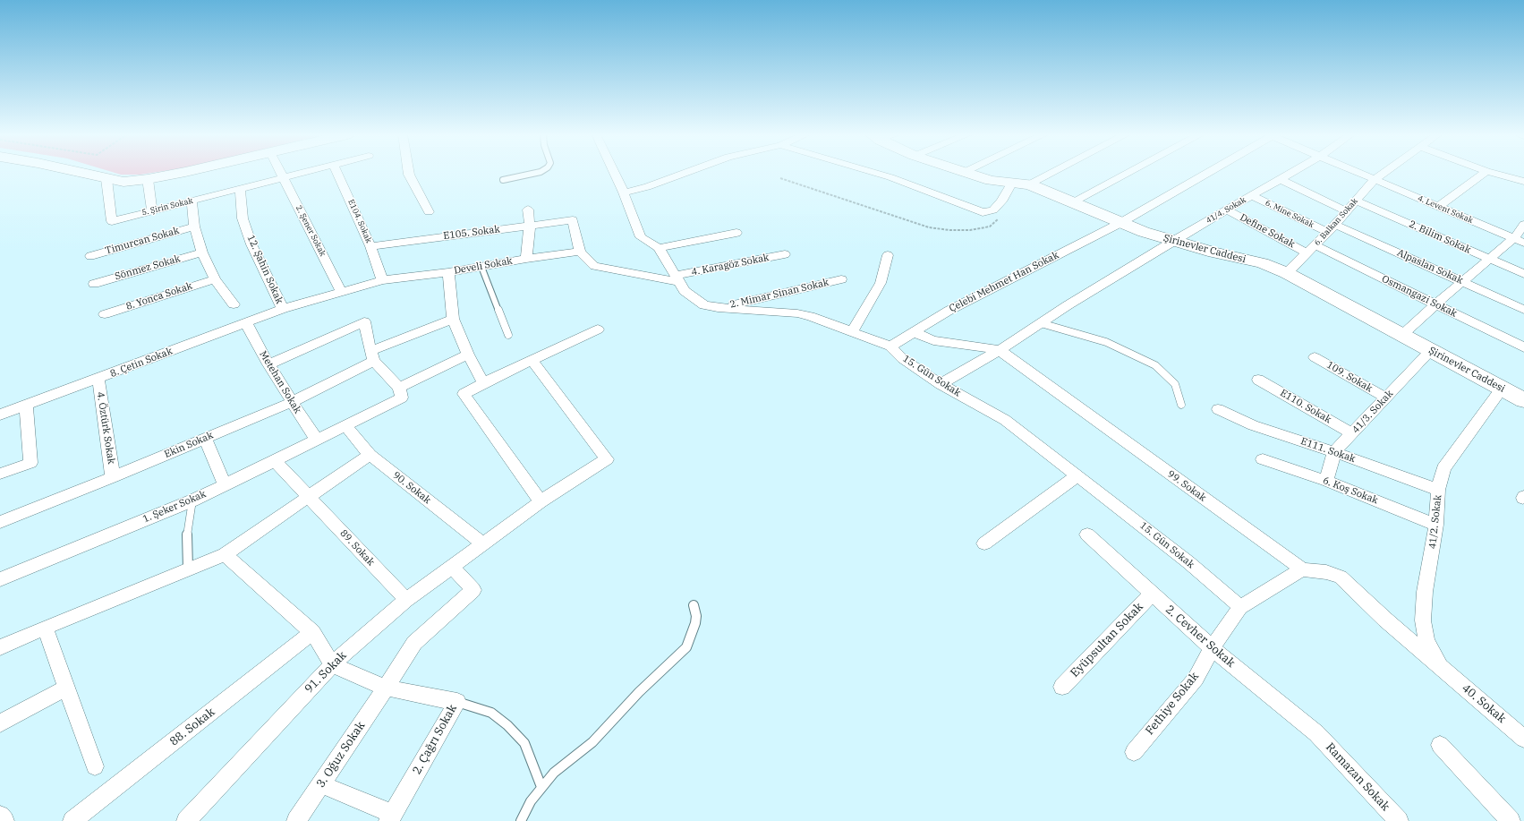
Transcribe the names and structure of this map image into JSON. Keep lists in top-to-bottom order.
{
  "streets": {
    "main road": ["Şirinevler Caddesi"],
    "street": [
      "5. Şirin Sokak",
      "4. Levent Sokak",
      "41/4. Sokak",
      "6. Mine Sokak",
      "E104. Sokak",
      "6. Balkan Sokak",
      "2. Şener Sokak",
      "Define Sokak",
      "E105. Sokak",
      "2. Bilim Sokak",
      "Timurcan Sokak",
      "4. Karagöz Sokak",
      "Develi Sokak",
      "Alpaslan Sokak",
      "Sönmez Sokak",
      "12. Şahin Sokak",
      "Çelebi Mehmet Han Sokak",
      "2. Mimar Sinan Sokak",
      "8. Yonca Sokak",
      "Osmangazi Sokak",
      "8. Çetin Sokak",
      "15. Gün Sokak",
      "109. Sokak",
      "Metehan Sokak",
      "E110. Sokak",
      "41/3. Sokak",
      "4. Öztürk Sokak",
      "Ekin Sokak",
      "E111. Sokak",
      "99. Sokak",
      "90. Sokak",
      "6. Koş Sokak",
      "1. Şeker Sokak",
      "41/2. Sokak",
      "89. Sokak",
      "2. Cevher Sokak",
      "Eyüpsultan Sokak",
      "91. Sokak",
      "Fethiye Sokak",
      "40. Sokak",
      "88. Sokak",
      "2. Çağrı Sokak",
      "3. Oğuz Sokak",
      "Ramazan Sokak"
    ]
  },
  "crossings": [
    ["5. Şirin Sokak", "2. Şener Sokak"],
    ["5. Şirin Sokak", "12. Şahin Sokak"],
    ["4. Levent Sokak", "6. Balkan Sokak"],
    ["41/4. Sokak", "6. Mine Sokak"],
    ["41/4. Sokak", "Define Sokak"],
    ["41/4. Sokak", "Şirinevler Caddesi"],
    ["41/4. Sokak", "15. Gün Sokak"],
    ["41/4. Sokak", "99. Sokak"],
    ["6. Mine Sokak", "6. Balkan Sokak"],
    ["6. Mine Sokak", "Alpaslan Sokak"],
    ["E104. Sokak", "E105. Sokak"],
    ["E104. Sokak", "Develi Sokak"],
    ["6. Balkan Sokak", "Define Sokak"],
    ["6. Balkan Sokak", "2. Bilim Sokak"],
    ["6. Balkan Sokak", "Şirinevler Caddesi"],
    ["6. Balkan Sokak", "Alpaslan Sokak"],
    ["6. Balkan Sokak", "Osmangazi Sokak"],
    ["2. Şener Sokak", "Develi Sokak"],
    ["Define Sokak", "Osmangazi Sokak"],
    ["E105. Sokak", "Develi Sokak"],
    ["Şirinevler Caddesi", "Çelebi Mehmet Han Sokak"],
    ["Şirinevler Caddesi", "41/3. Sokak"],
    ["Şirinevler Caddesi", "41/2. Sokak"],
    ["4. Karagöz Sokak", "15. Gün Sokak"],
    ["Develi Sokak", "12. Şahin Sokak"],
    ["Develi Sokak", "8. Çetin Sokak"],
    ["12. Şahin Sokak", "8. Çetin Sokak"],
    ["Çelebi Mehmet Han Sokak", "15. Gün Sokak"],
    ["Çelebi Mehmet Han Sokak", "99. Sokak"],
    ["2. Mimar Sinan Sokak", "15. Gün Sokak"],
    ["8. Çetin Sokak", "Metehan Sokak"],
    ["8. Çetin Sokak", "4. Öztürk Sokak"],
    ["15. Gün Sokak", "Fethiye Sokak"],
    ["109. Sokak", "41/3. Sokak"],
    ["Metehan Sokak", "Ekin Sokak"],
    ["Metehan Sokak", "1. Şeker Sokak"],
    ["E110. Sokak", "41/3. Sokak"],
    ["41/3. Sokak", "E111. Sokak"],
    ["41/3. Sokak", "6. Koş Sokak"],
    ["4. Öztürk Sokak", "Ekin Sokak"],
    ["E111. Sokak", "41/2. Sokak"],
    ["99. Sokak", "41/2. Sokak"],
    ["99. Sokak", "Fethiye Sokak"],
    ["99. Sokak", "40. Sokak"],
    ["90. Sokak", "1. Şeker Sokak"],
    ["90. Sokak", "91. Sokak"],
    ["6. Koş Sokak", "41/2. Sokak"],
    ["1. Şeker Sokak", "89. Sokak"],
    ["41/2. Sokak", "40. Sokak"],
    ["89. Sokak", "91. Sokak"],
    ["2. Cevher Sokak", "Eyüpsultan Sokak"],
    ["2. Cevher Sokak", "Fethiye Sokak"],
    ["2. Cevher Sokak", "Ramazan Sokak"],
    ["91. Sokak", "2. Çağrı Sokak"],
    ["91. Sokak", "3. Oğuz Sokak"],
    ["2. Çağrı Sokak", "3. Oğuz Sokak"]
  ]
}
